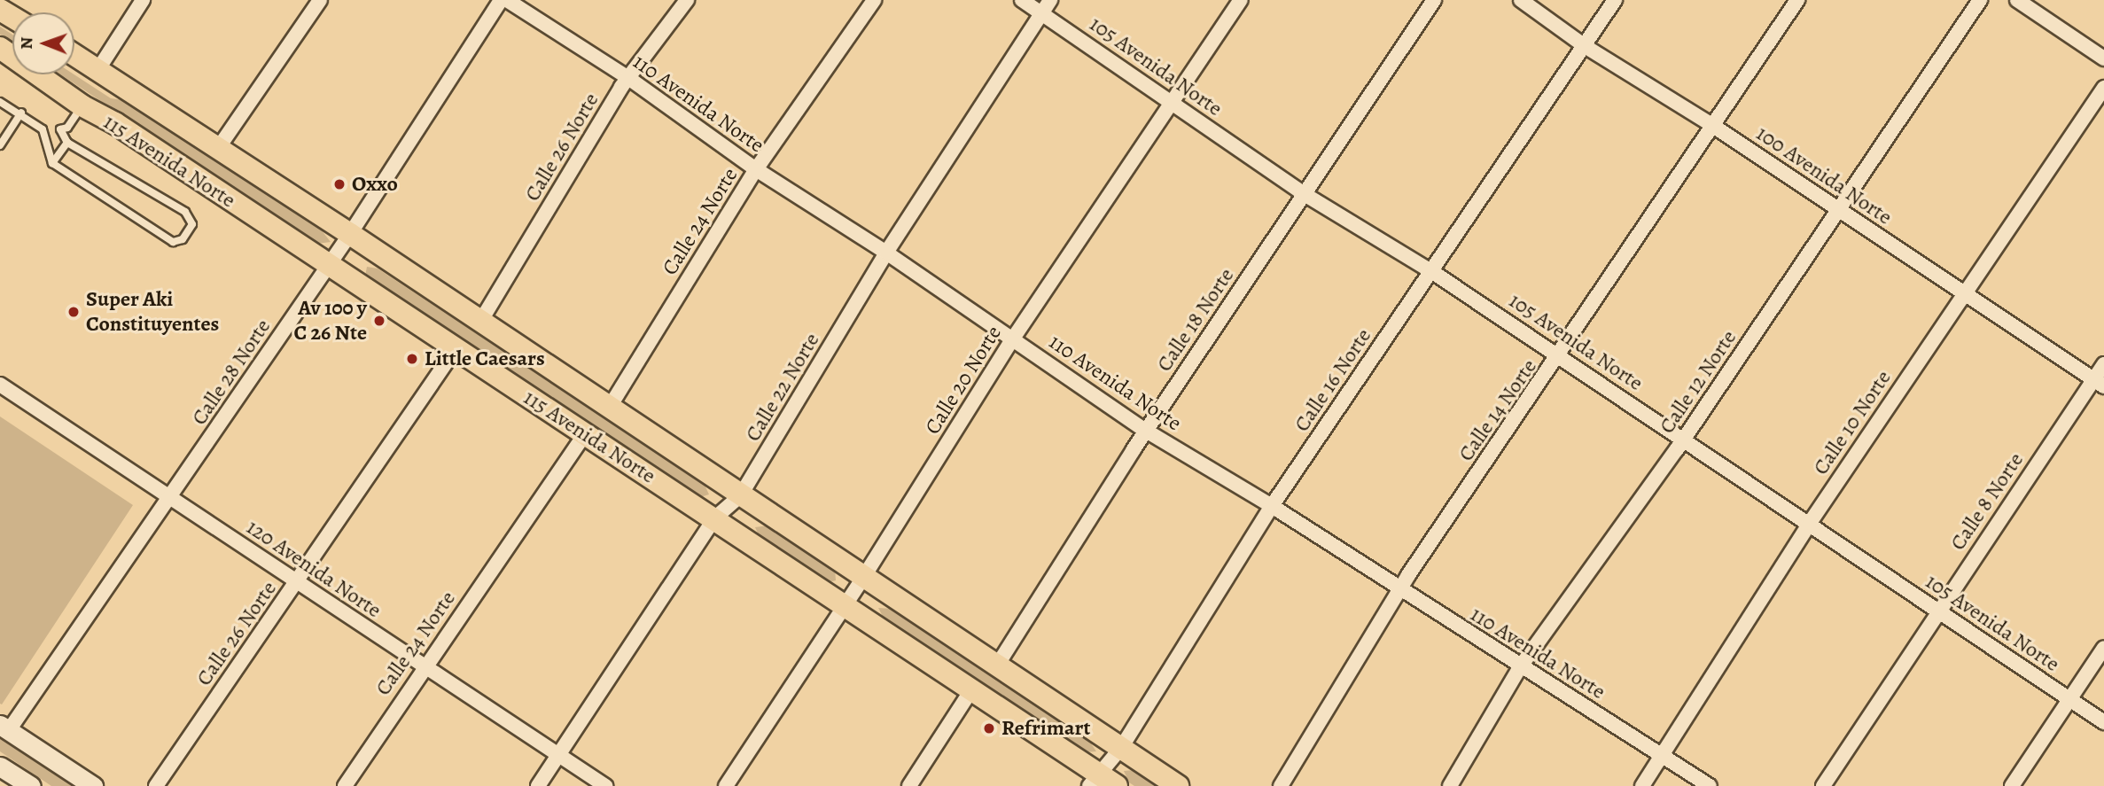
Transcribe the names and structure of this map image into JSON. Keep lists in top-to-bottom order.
{
  "streets": {
    "main road": ["115 Avenida Norte"],
    "street": [
      "105 Avenida Norte",
      "110 Avenida Norte",
      "Calle 26 Norte",
      "100 Avenida Norte",
      "Calle 24 Norte",
      "Calle 18 Norte",
      "Calle 28 Norte",
      "Calle 20 Norte",
      "Calle 16 Norte",
      "Calle 12 Norte",
      "Calle 22 Norte",
      "Calle 14 Norte",
      "Calle 10 Norte",
      "Calle 8 Norte",
      "120 Avenida Norte"
    ]
  },
  "crossings": [
    ["105 Avenida Norte", "Calle 18 Norte"],
    ["105 Avenida Norte", "Calle 20 Norte"],
    ["105 Avenida Norte", "Calle 16 Norte"],
    ["105 Avenida Norte", "Calle 12 Norte"],
    ["105 Avenida Norte", "Calle 22 Norte"],
    ["105 Avenida Norte", "Calle 14 Norte"],
    ["105 Avenida Norte", "Calle 10 Norte"],
    ["105 Avenida Norte", "Calle 8 Norte"],
    ["110 Avenida Norte", "Calle 26 Norte"],
    ["110 Avenida Norte", "Calle 24 Norte"],
    ["110 Avenida Norte", "Calle 18 Norte"],
    ["110 Avenida Norte", "Calle 20 Norte"],
    ["110 Avenida Norte", "Calle 16 Norte"],
    ["110 Avenida Norte", "Calle 12 Norte"],
    ["110 Avenida Norte", "Calle 22 Norte"],
    ["110 Avenida Norte", "Calle 14 Norte"],
    ["110 Avenida Norte", "Calle 10 Norte"],
    ["Calle 26 Norte", "115 Avenida Norte"],
    ["Calle 26 Norte", "120 Avenida Norte"],
    ["115 Avenida Norte", "Calle 24 Norte"],
    ["115 Avenida Norte", "Calle 18 Norte"],
    ["115 Avenida Norte", "Calle 28 Norte"],
    ["115 Avenida Norte", "Calle 20 Norte"],
    ["115 Avenida Norte", "Calle 16 Norte"],
    ["115 Avenida Norte", "Calle 22 Norte"],
    ["100 Avenida Norte", "Calle 16 Norte"],
    ["100 Avenida Norte", "Calle 12 Norte"],
    ["100 Avenida Norte", "Calle 14 Norte"],
    ["100 Avenida Norte", "Calle 10 Norte"],
    ["100 Avenida Norte", "Calle 8 Norte"],
    ["Calle 24 Norte", "120 Avenida Norte"],
    ["Calle 28 Norte", "120 Avenida Norte"],
    ["Calle 22 Norte", "120 Avenida Norte"]
  ],
  "places": [
    "Oxxo",
    "Super Aki Constituyentes",
    "Av 100 y C 26 Nte",
    "Little Caesars",
    "Refrimart"
  ],
  "north": "left"
}
